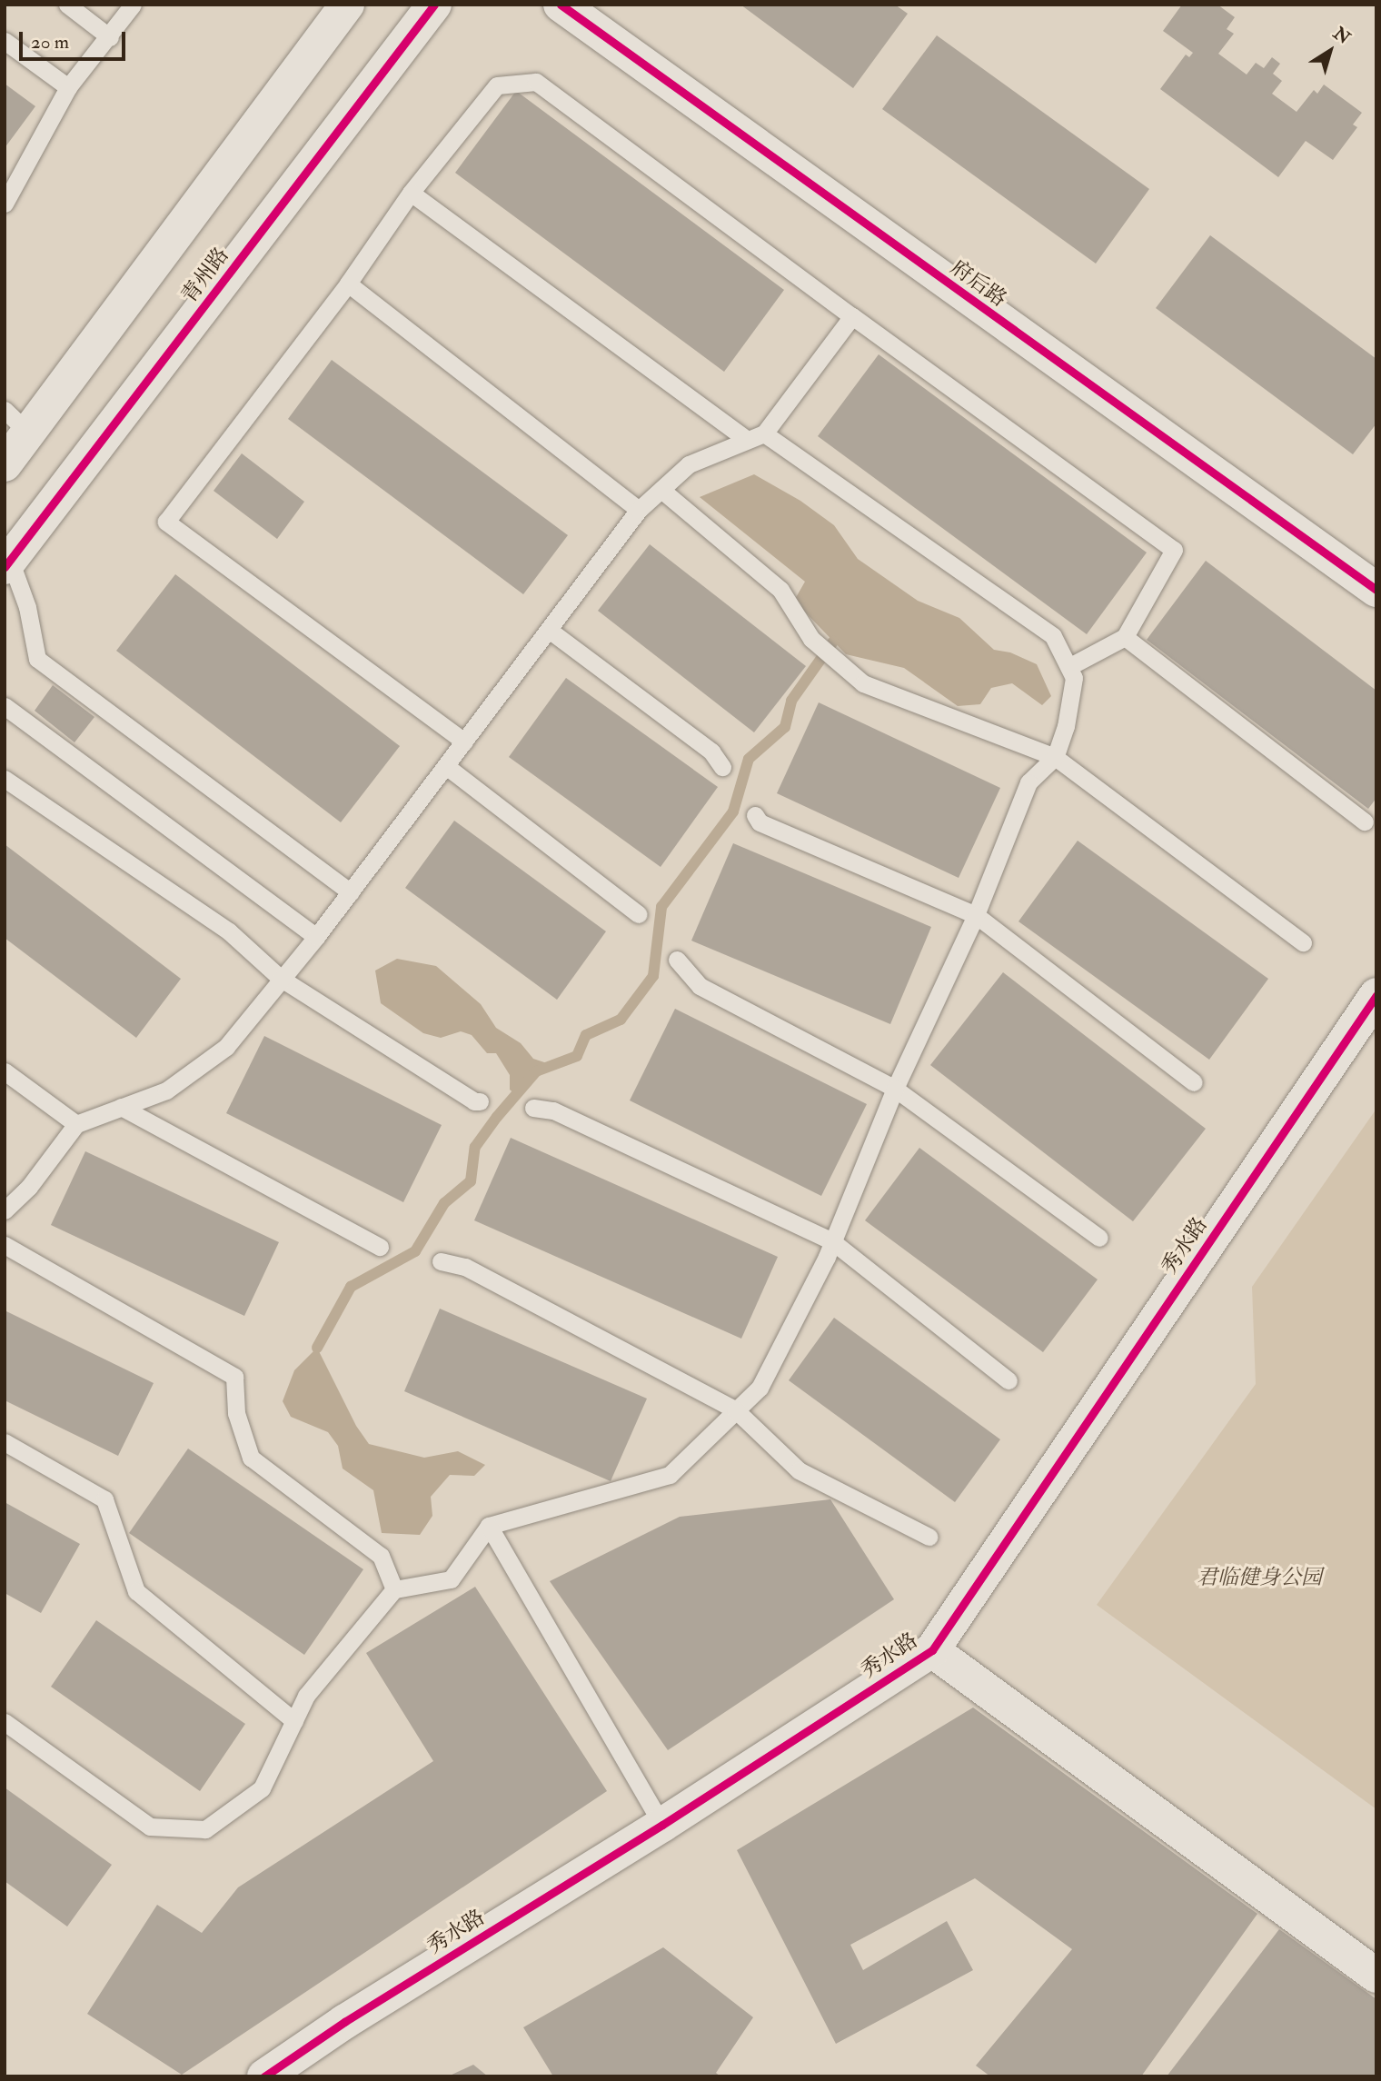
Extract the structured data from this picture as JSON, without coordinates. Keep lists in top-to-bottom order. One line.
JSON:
{"streets":{"street":["青州路","府后路","秀水路"]},"parks":["君临健身公园"],"scale_bar":"20 m","north":"top right"}
